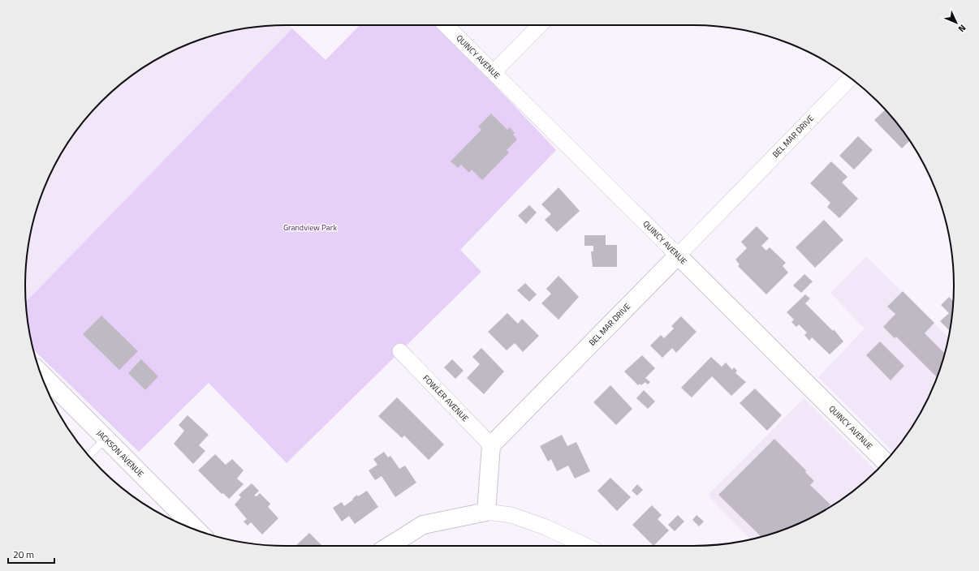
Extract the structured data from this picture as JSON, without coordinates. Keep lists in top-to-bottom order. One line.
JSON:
{"streets":{"street":["QUINCY AVENUE","BEL MAR DRIVE","FOWLER AVENUE","JACKSON AVENUE"]},"crossings":[["QUINCY AVENUE","BEL MAR DRIVE"],["BEL MAR DRIVE","FOWLER AVENUE"]],"parks":["Grandview Park"],"scale_bar":"20 m","north":"bottom right"}
